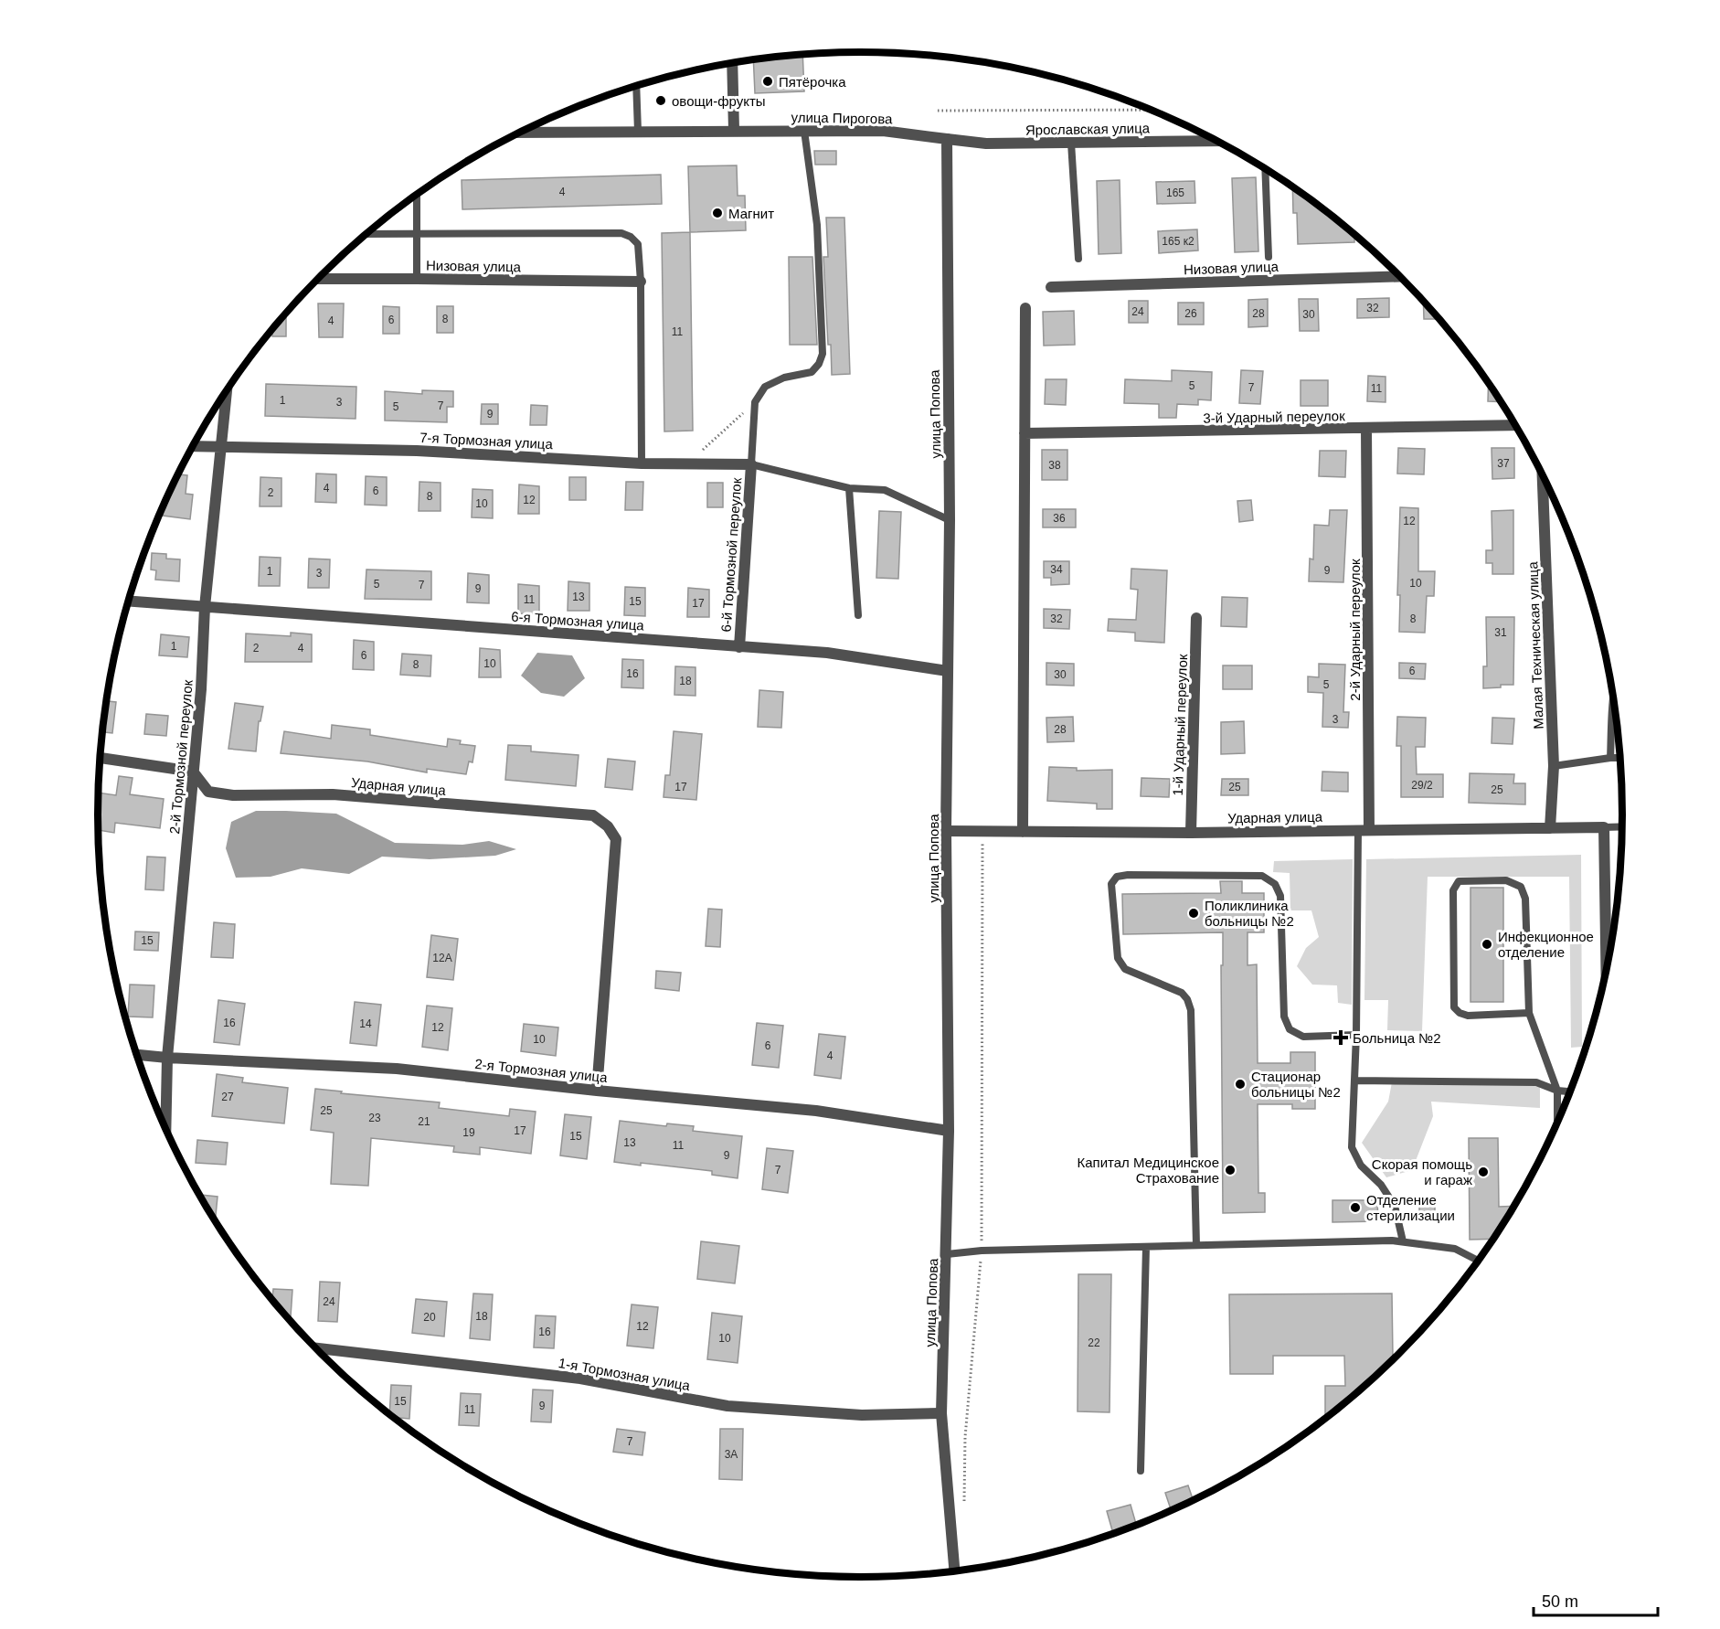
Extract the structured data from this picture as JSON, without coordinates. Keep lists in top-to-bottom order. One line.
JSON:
{"streets":{"street":["улица Пирогова","Ярославская улица","Низовая улица","улица Попова","3-й Ударный переулок","7-я Тормозная улица","6-й Тормозной переулок","6-я Тормозная улица","2-й Ударный переулок","Малая Техническая улица","1-й Ударный переулок","2-й Тормозной переулок","Ударная улица","2-я Тормозная улица","1-я Тормозная улица"]},"crossings":[["улица Пирогова","Ярославская улица"],["улица Пирогова","улица Попова"],["Ярославская улица","улица Попова"],["улица Попова","6-я Тормозная улица"],["улица Попова","Ударная улица"],["улица Попова","2-я Тормозная улица"],["улица Попова","1-я Тормозная улица"],["3-й Ударный переулок","2-й Ударный переулок"],["7-я Тормозная улица","6-й Тормозной переулок"],["7-я Тормозная улица","2-й Тормозной переулок"],["6-й Тормозной переулок","6-я Тормозная улица"],["6-я Тормозная улица","2-й Тормозной переулок"],["2-й Ударный переулок","Ударная улица"],["Малая Техническая улица","Ударная улица"],["1-й Ударный переулок","Ударная улица"],["2-й Тормозной переулок","Ударная улица"],["2-й Тормозной переулок","2-я Тормозная улица"],["Ударная улица","2-я Тормозная улица"]],"places":{"other":["Пятёрочка","овощи-фрукты","Магнит","Поликлиника больницы №2","Инфекционное отделение","Стационар больницы №2","Капитал Медицинское Страхование","Скорая помощь и гараж","Отделение стерилизации"],"health":["Больница №2"]},"house_numbers":["4","165","165 к2","32","24","26","28","30","8","6","4","11","5","7","11","1","3","7","5","9","37","38","4","6","2","8","12","10","36","12","34","9","1","3","10","5","7","9","13","11","15","17","32","8","31","1","2","4","6","10","8","6","16","30","18","5","3","28","29/2","17","25","25","15","12А","16","14","12","10","6","4","27","25","23","21","17","19","15","13","11","9","7","24","18","20","12","16","10","22","15","9","11","7","3А"],"scale_bar":"50 m"}
